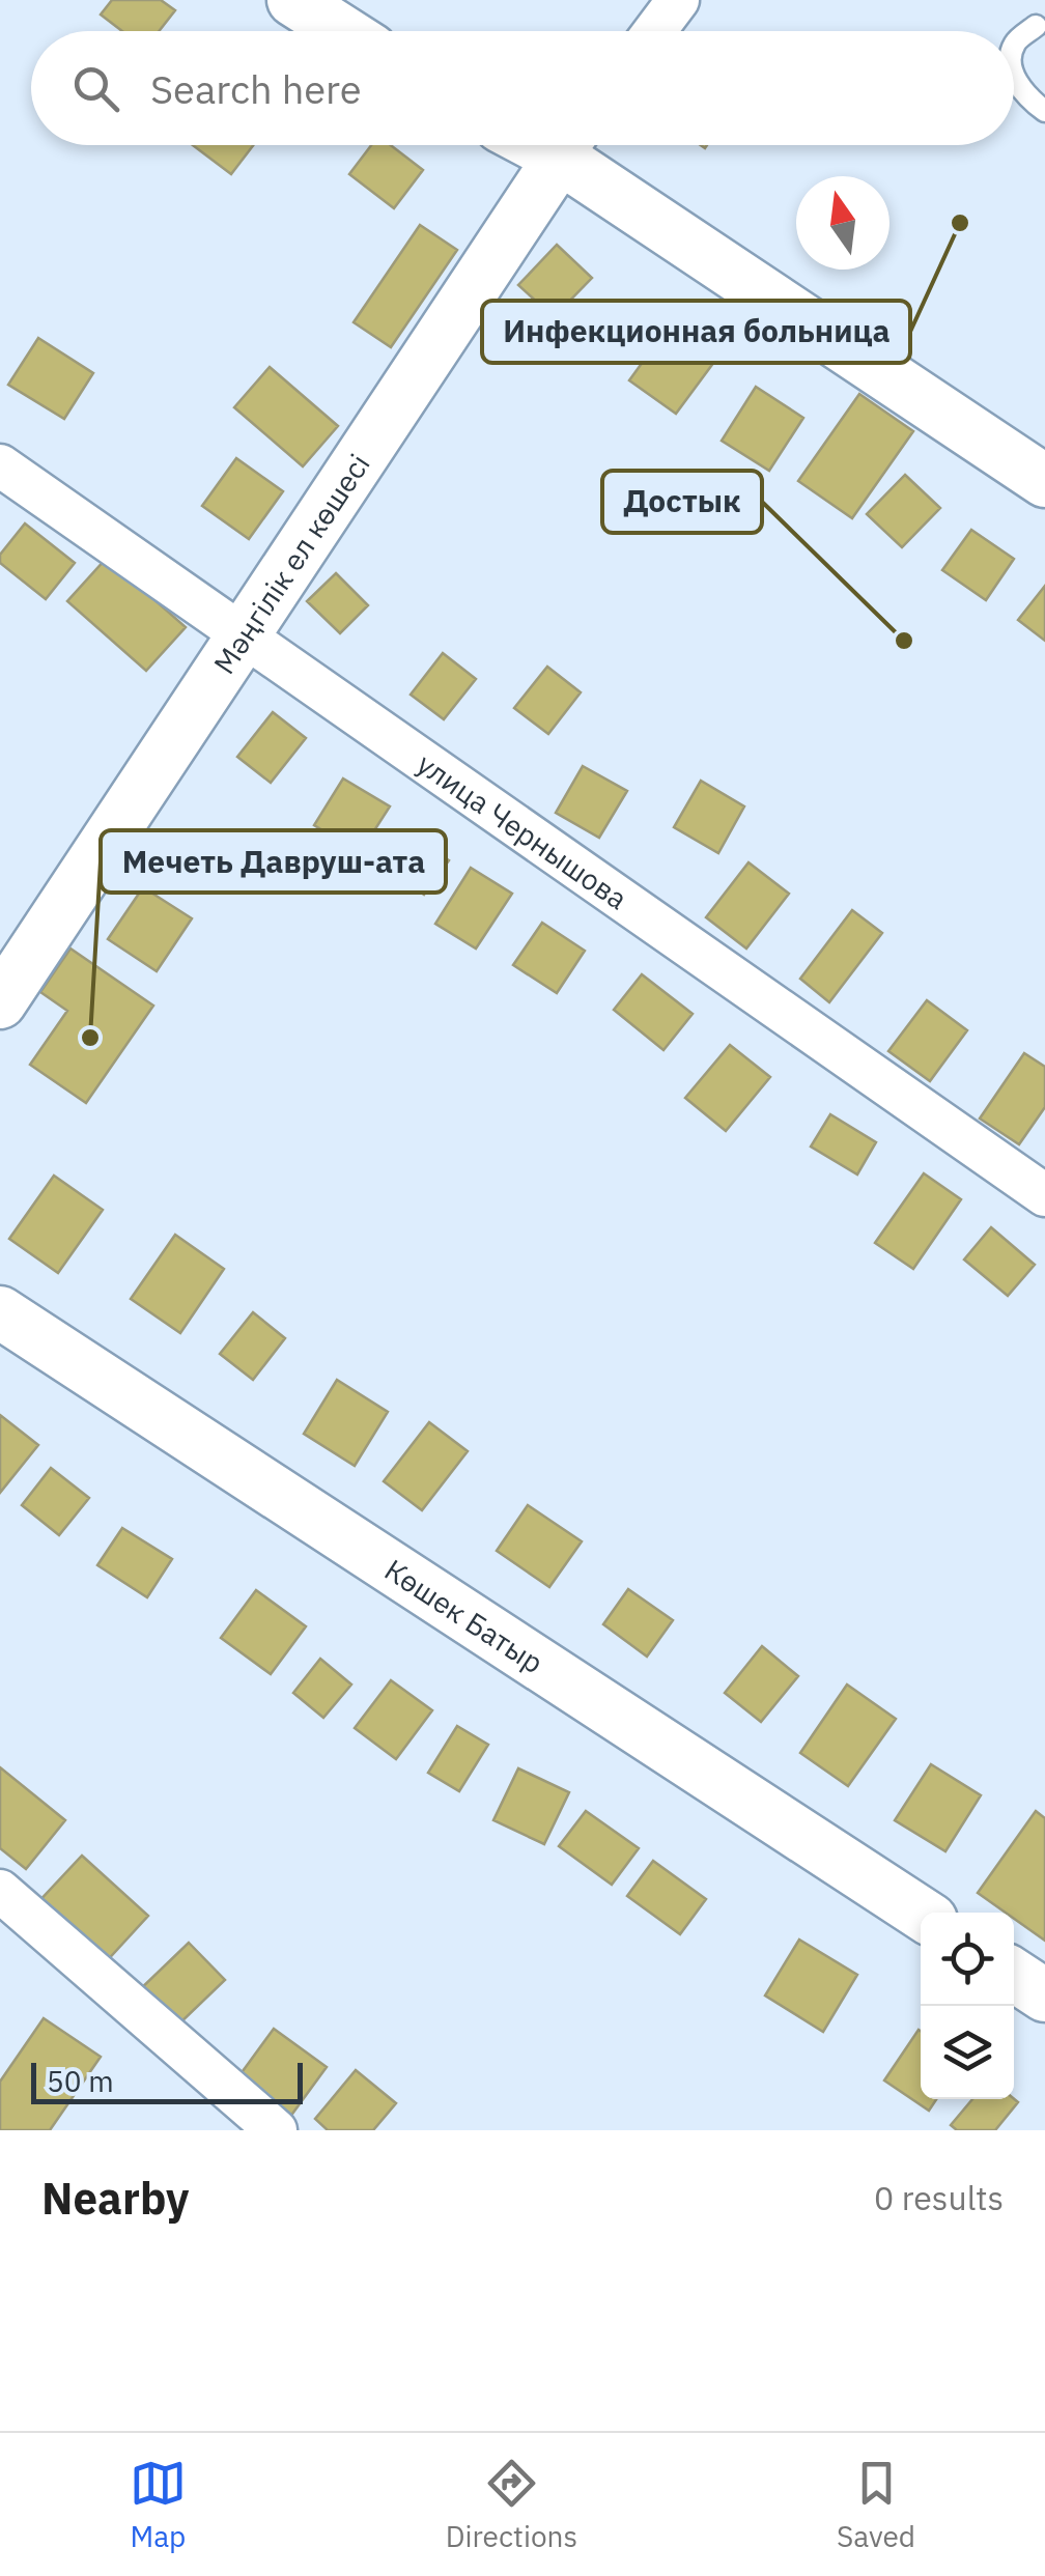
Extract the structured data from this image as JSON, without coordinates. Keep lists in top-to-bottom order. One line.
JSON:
{"streets":{"street":["Мәңгілік ел көшесі","улица Чернышова","Көшек Батыр"]},"crossings":[["Мәңгілік ел көшесі","улица Чернышова"]],"places":["Инфекционная больница","Достык","Мечеть Давруш-ата"],"scale_bar":"50 m","north":"top","page":{"search":"Search here","scale":"50 m","heading":["Nearby","0 results"],"nav":["Map","Directions","Saved"]}}
